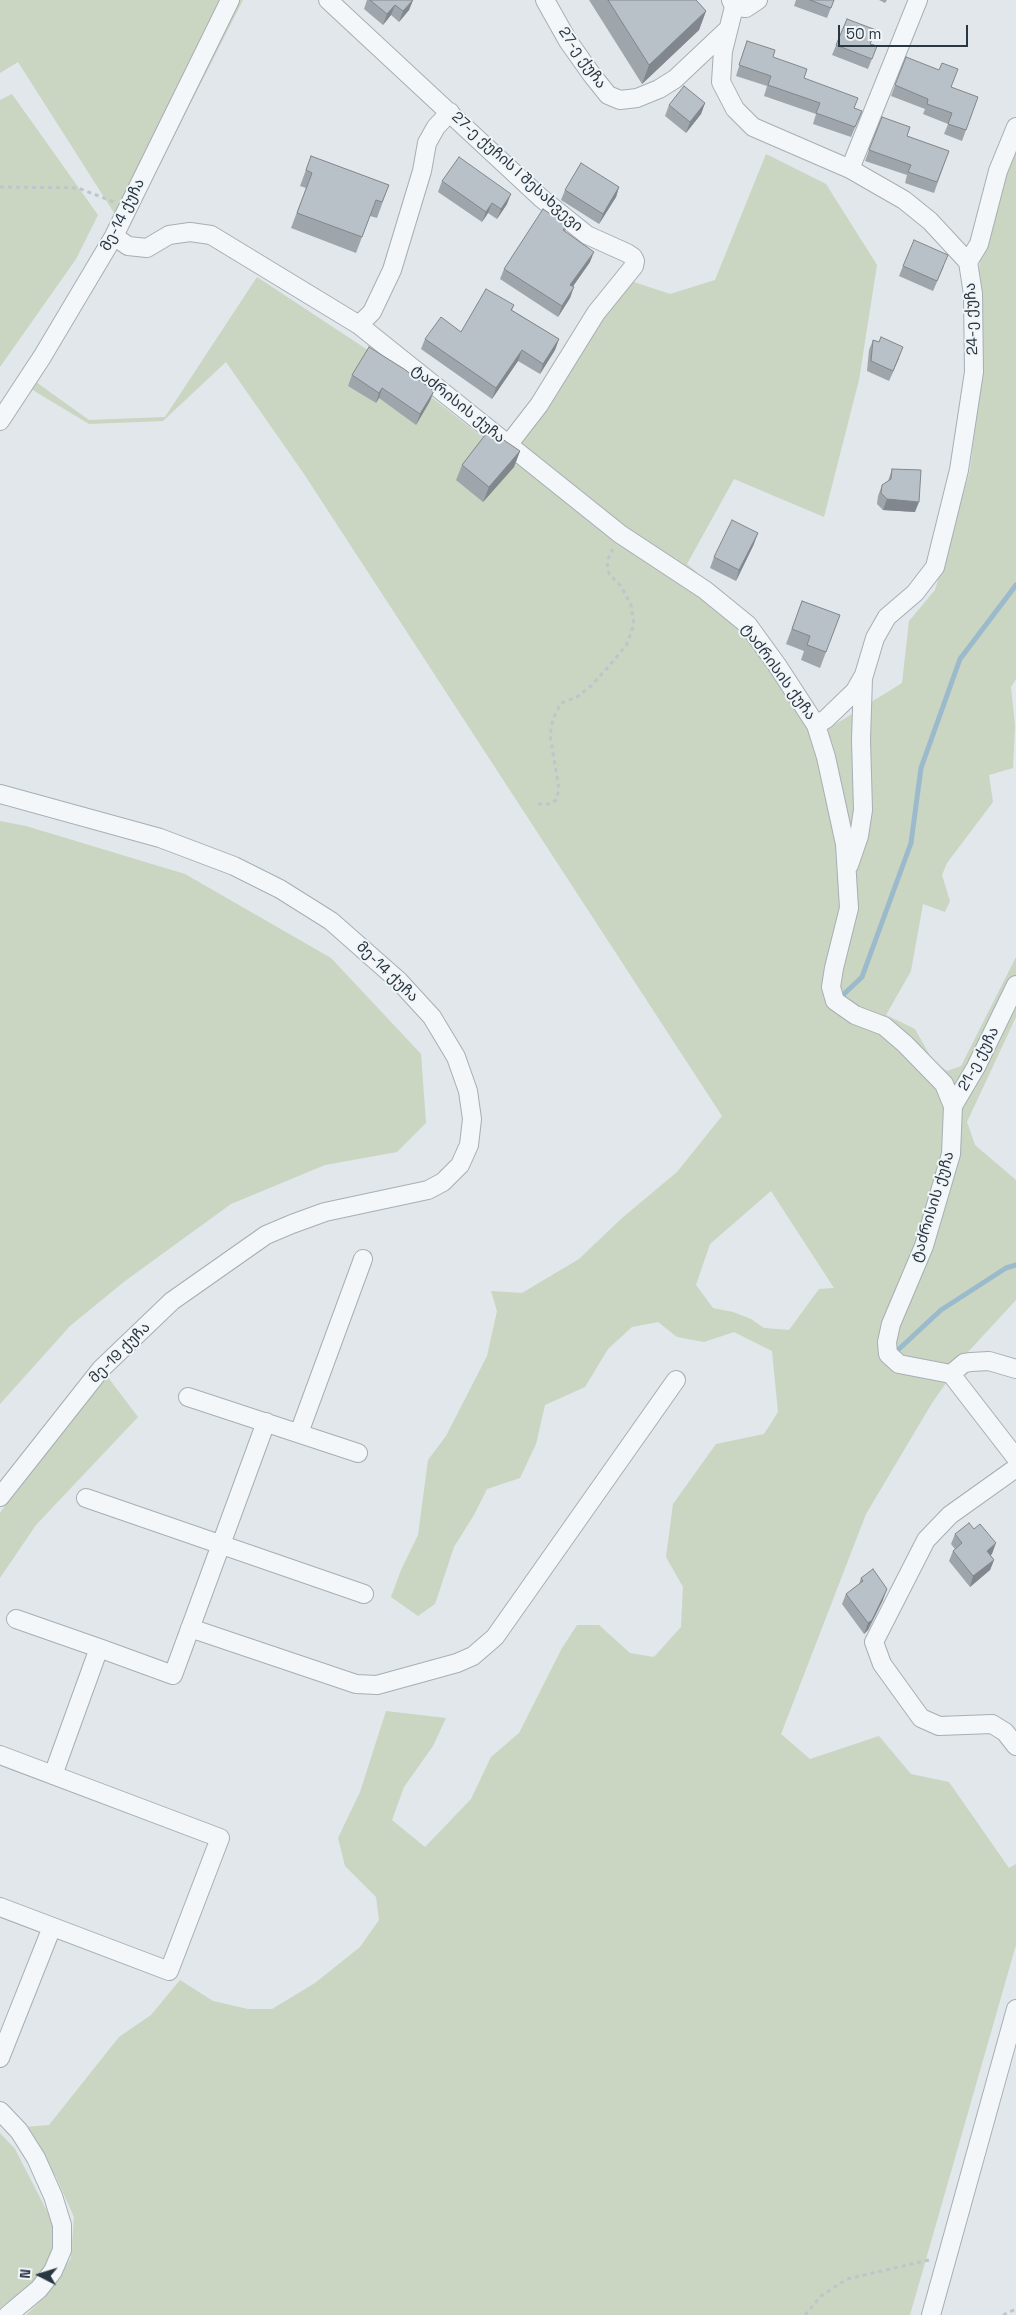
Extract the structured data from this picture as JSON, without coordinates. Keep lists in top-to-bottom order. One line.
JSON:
{"streets":{"street":["27-ე ქუჩა","27-ე ქუჩის I შესახვევი","მე-14 ქუჩა","24-ე ქუჩა","ტაძრისის ქუჩა","21-ე ქუჩა","მე-19 ქუჩა"]},"crossings":[["27-ე ქუჩა","24-ე ქუჩა"],["27-ე ქუჩის I შესახვევი","ტაძრისის ქუჩა"],["მე-14 ქუჩა","ტაძრისის ქუჩა"],["მე-14 ქუჩა","მე-19 ქუჩა"],["24-ე ქუჩა","ტაძრისის ქუჩა"],["ტაძრისის ქუჩა","21-ე ქუჩა"]],"scale_bar":"50 m","north":"left"}
